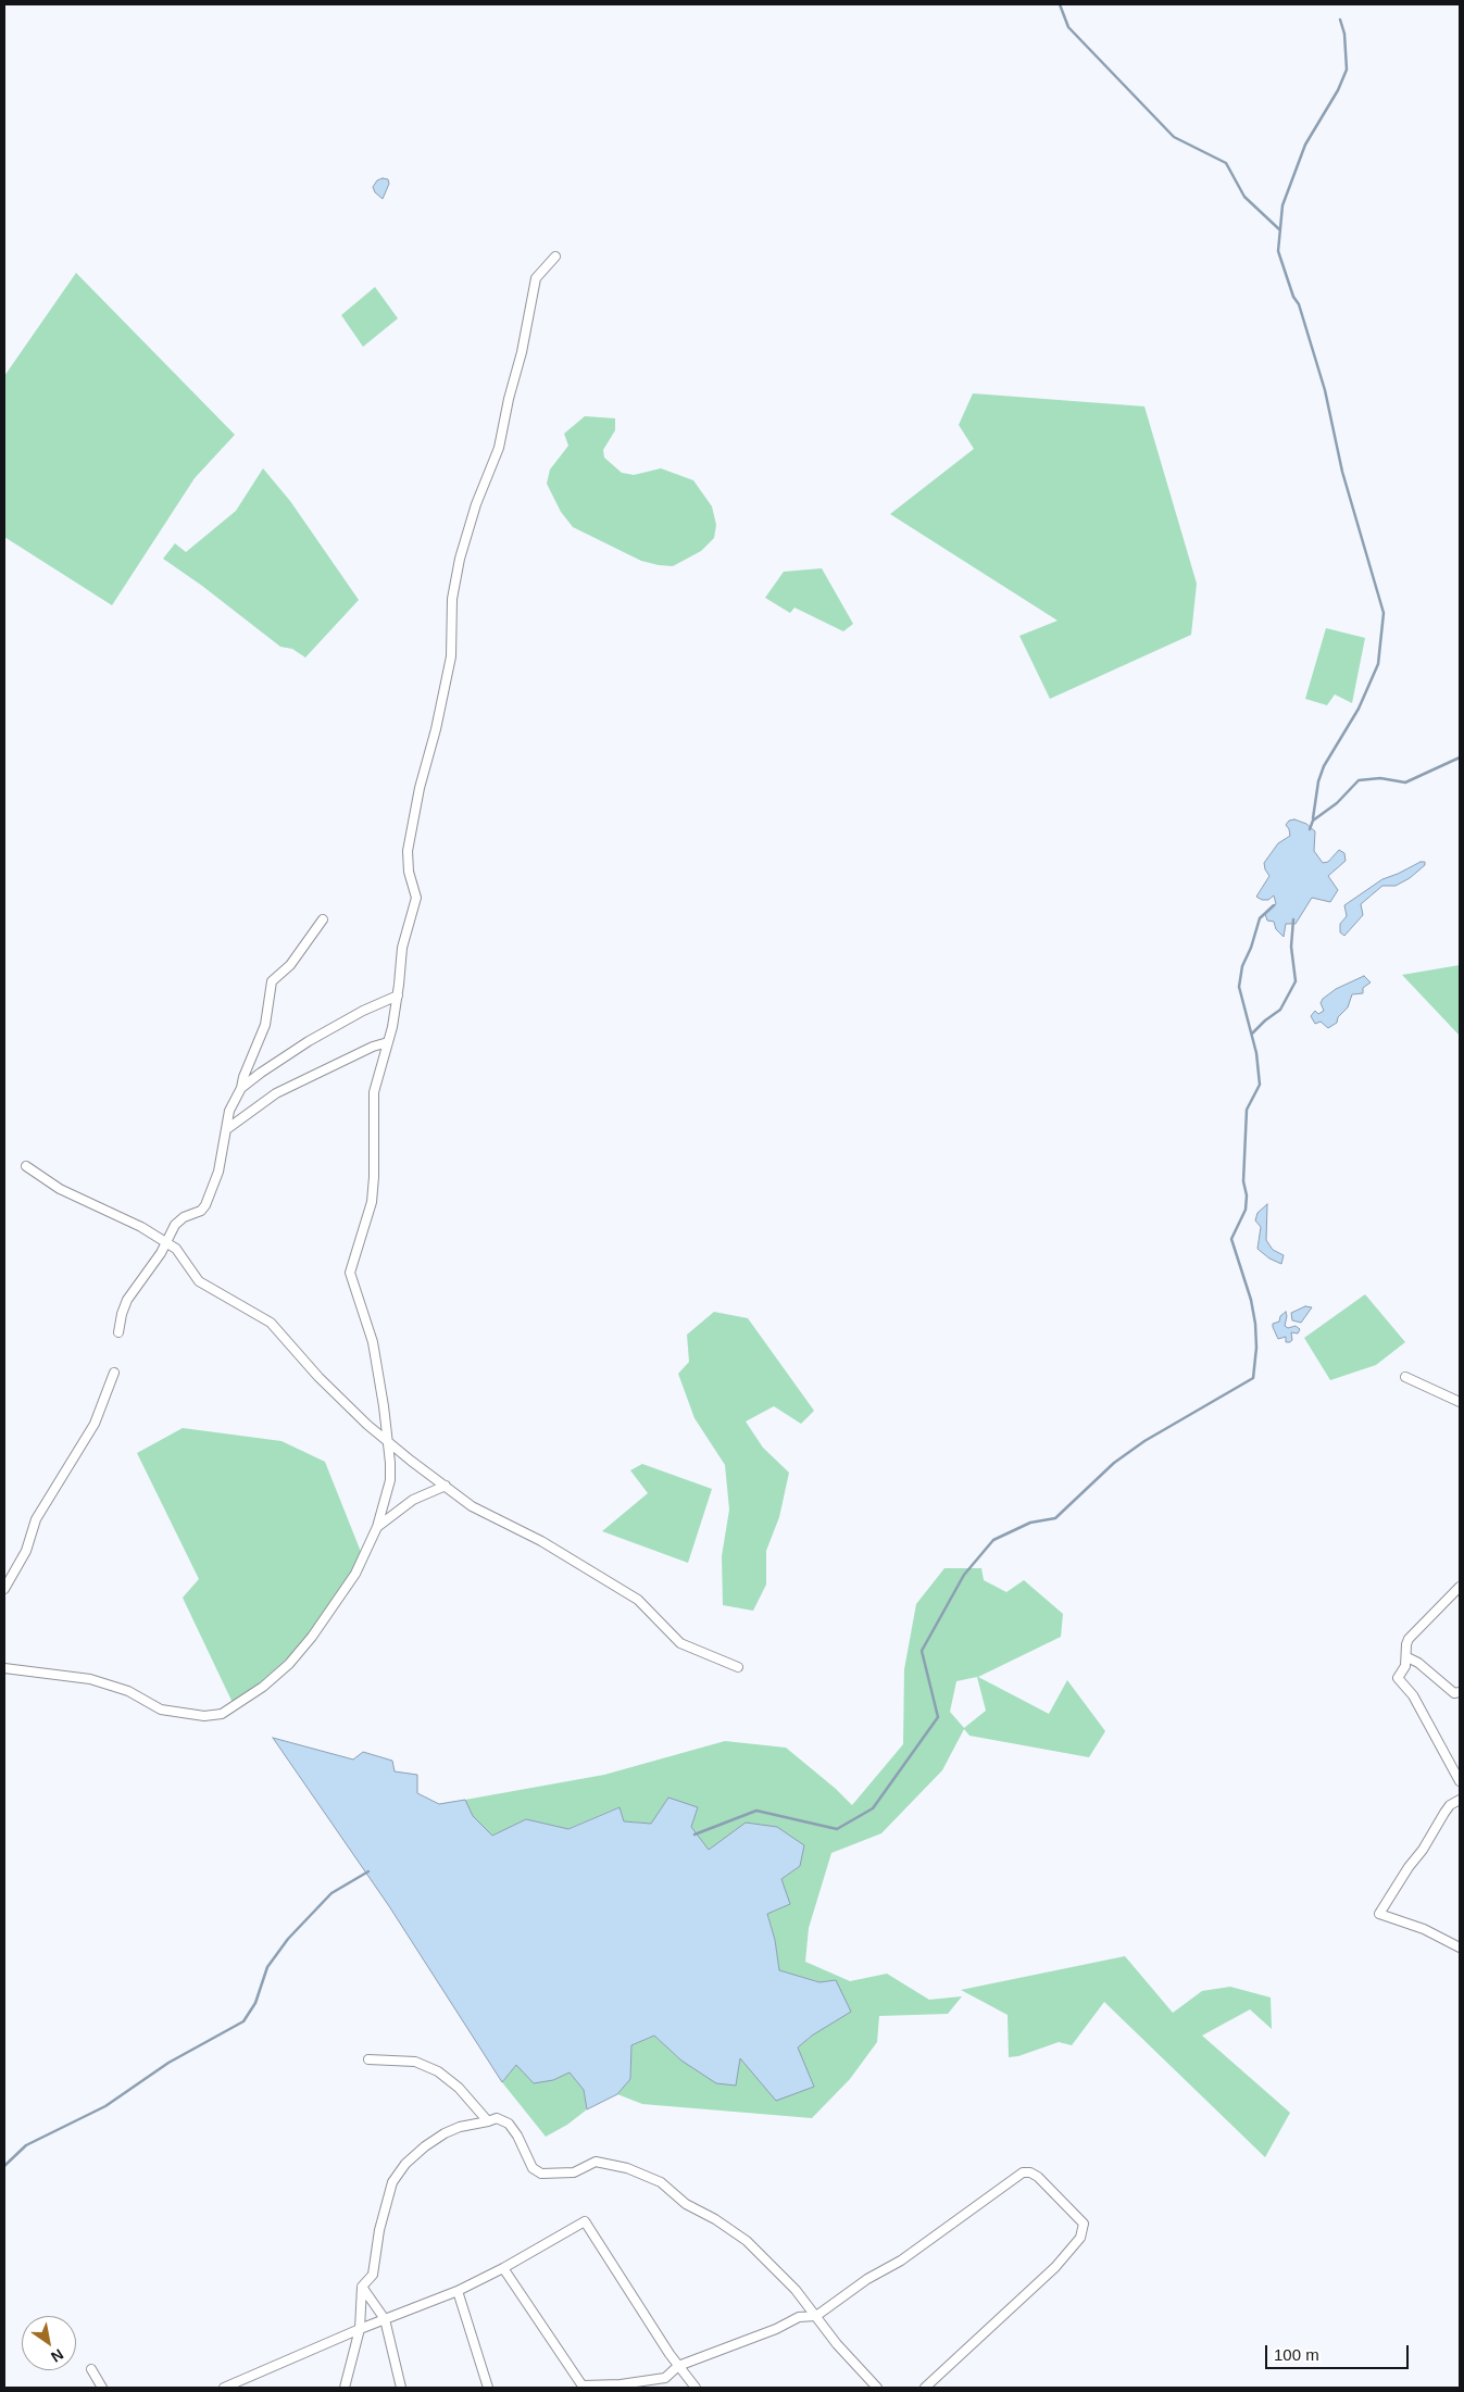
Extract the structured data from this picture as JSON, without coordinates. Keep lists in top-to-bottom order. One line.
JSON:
{"scale_bar":"100 m","north":"bottom right"}
